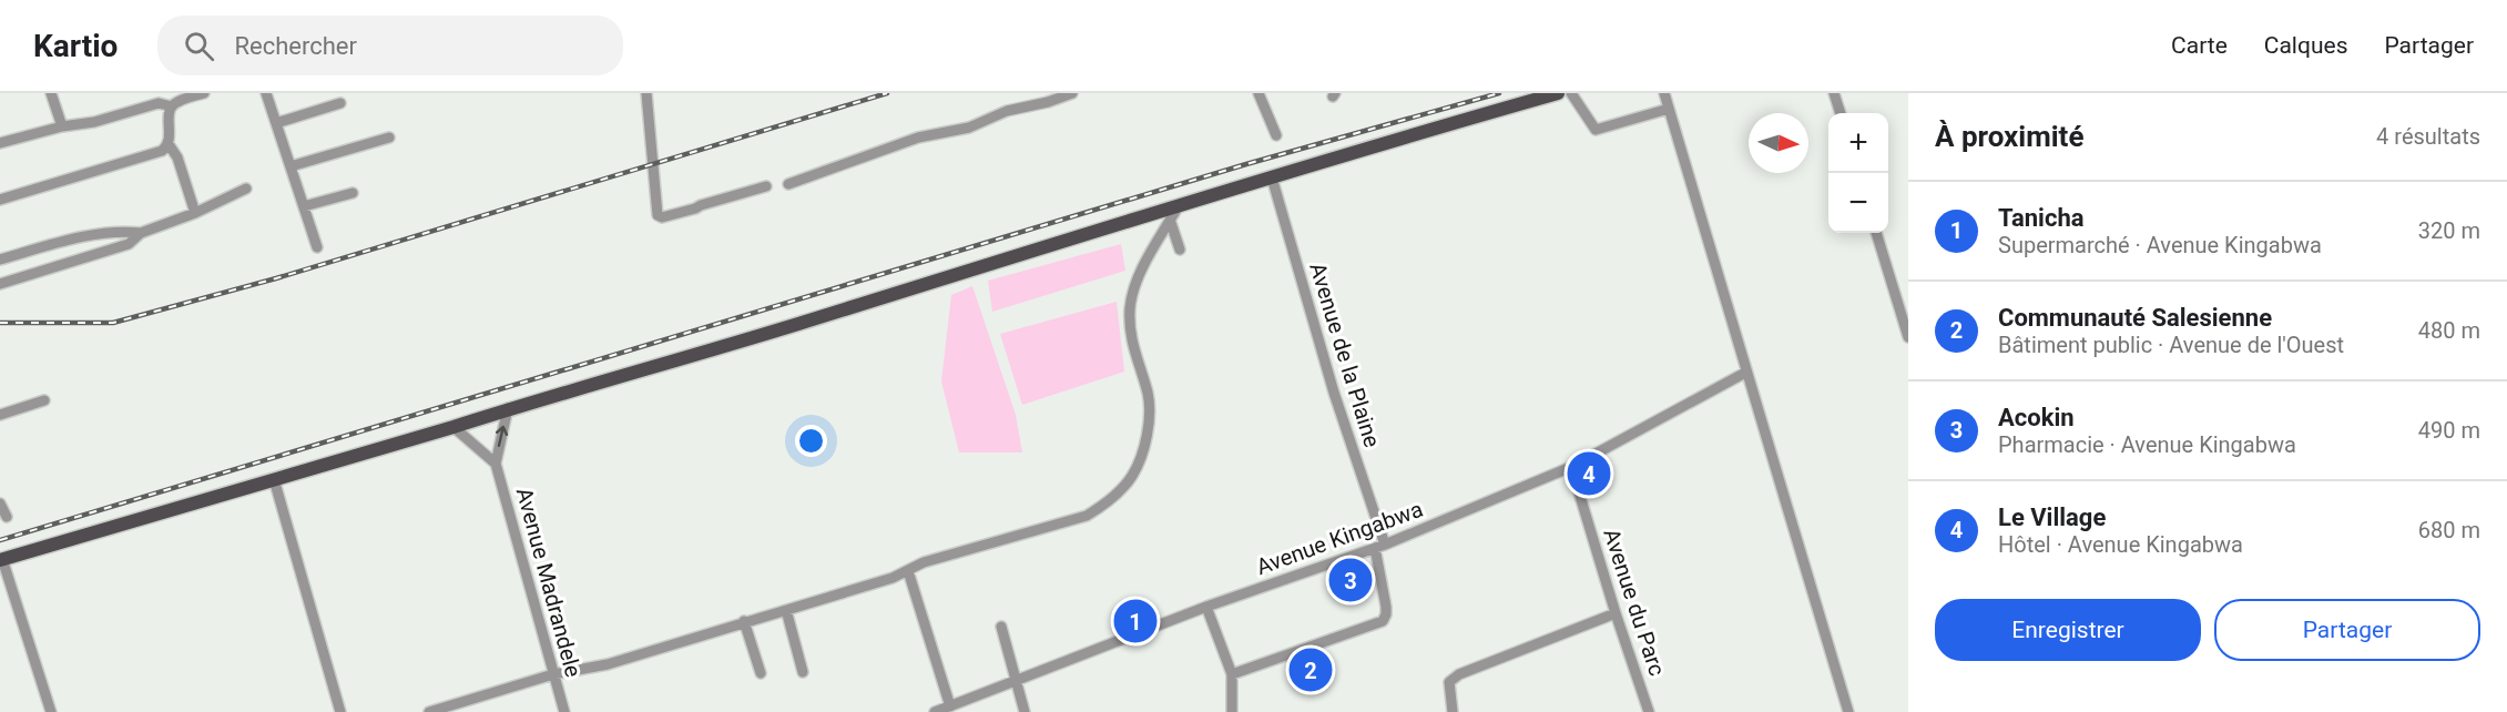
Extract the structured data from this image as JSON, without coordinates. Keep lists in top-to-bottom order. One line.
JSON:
{"streets":{"street":["Avenue de la Plaine","Avenue Kingabwa","Avenue Madrandele","Avenue du Parc"]},"crossings":[["Avenue de la Plaine","Avenue Kingabwa"],["Avenue Kingabwa","Avenue du Parc"]],"north":"right","page":{"header":"Kartio","search":"Rechercher","nav":["Carte","Calques","Partager"],"heading":["À proximité","4 résultats"],"map_buttons":["+","−"],"list":[{"mark":"1","name":"Tanicha","note":"Supermarché · Avenue Kingabwa","value":"320 m"},{"mark":"2","name":"Communauté Salesienne","note":"Bâtiment public · Avenue de l'Ouest","value":"480 m"},{"mark":"3","name":"Acokin","note":"Pharmacie · Avenue Kingabwa","value":"490 m"},{"mark":"4","name":"Le Village","note":"Hôtel · Avenue Kingabwa","value":"680 m"}],"pins":["4","3","1","2"],"buttons":["Enregistrer","Partager"]}}
